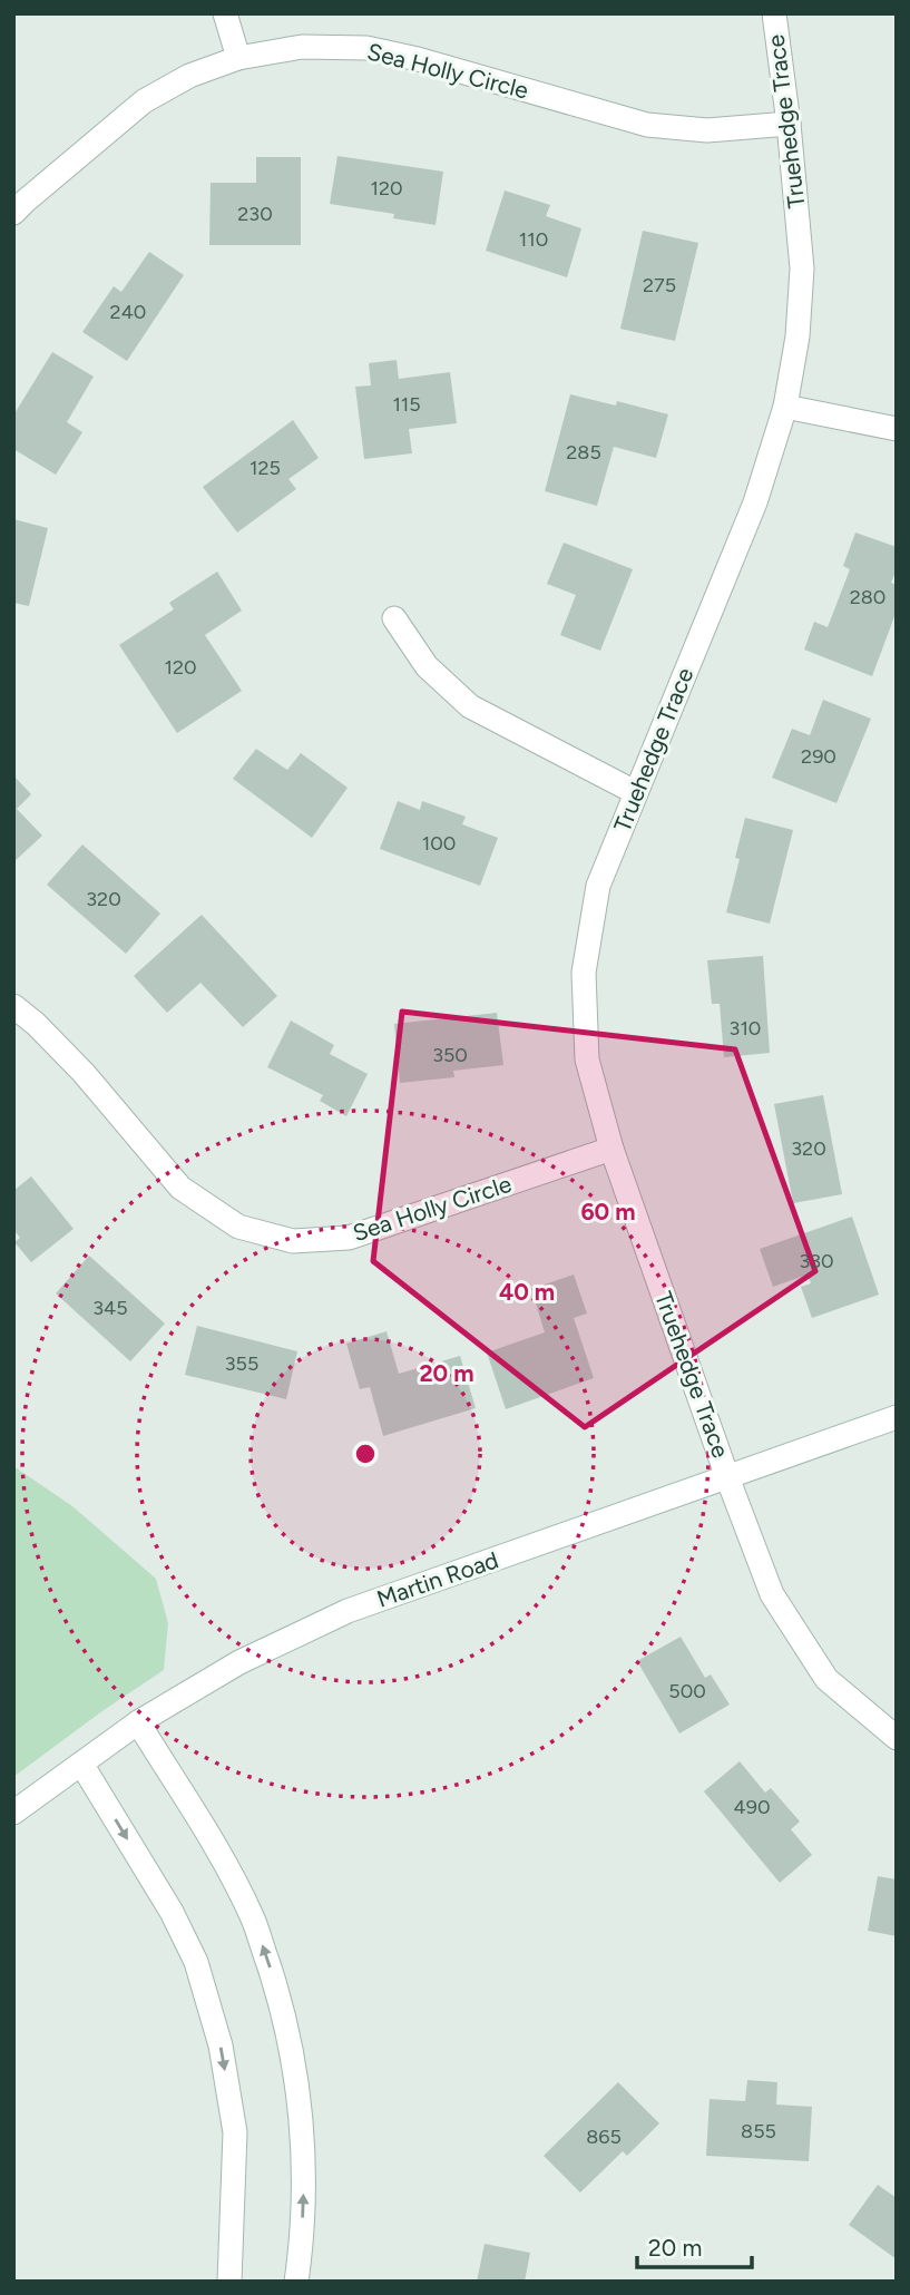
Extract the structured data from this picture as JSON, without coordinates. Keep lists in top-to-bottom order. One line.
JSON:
{"streets":{"street":["Sea Holly Circle","Truehedge Trace","Martin Road"]},"crossings":[["Sea Holly Circle","Truehedge Trace"],["Truehedge Trace","Martin Road"]],"house_numbers":["120","230","110","275","240","115","285","125","280","120","290","100","320","310","350","320","330","345","355","500","490","855","865"],"scale_bar":"20 m","rings":["60 m","40 m","20 m"]}
